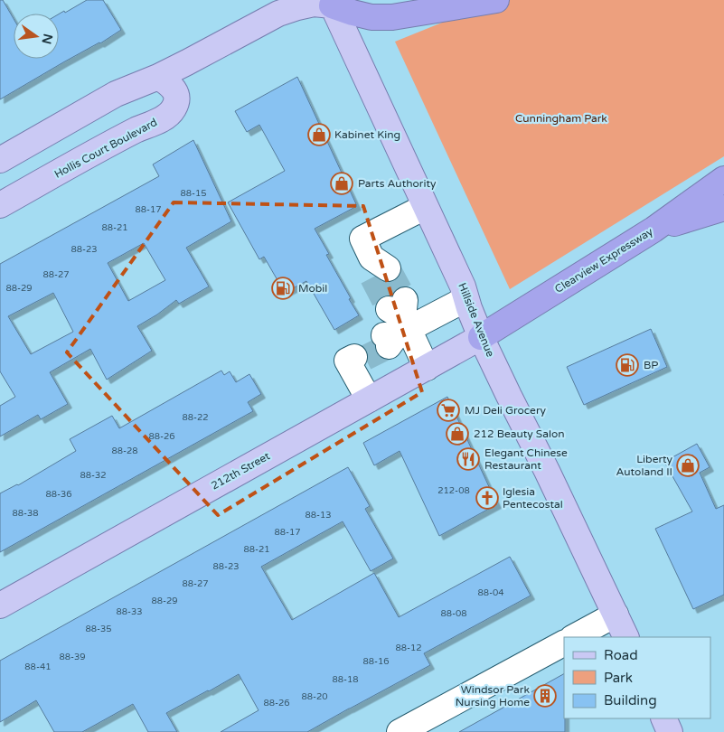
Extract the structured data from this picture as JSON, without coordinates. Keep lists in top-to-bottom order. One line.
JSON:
{"streets":{"highway":["Clearview Expressway"],"main road":["Hollis Court Boulevard","Hillside Avenue","212th Street"]},"crossings":[["Clearview Expressway","Hillside Avenue"],["Clearview Expressway","212th Street"],["Hillside Avenue","212th Street"]],"parks":["Cunningham Park"],"places":{"shop":["Kabinet King","Parts Authority","212 Beauty Salon","Liberty Autoland II"],"fuel station":["Mobil","BP"],"supermarket":["MJ Deli Grocery"],"restaurant":["Elegant Chinese Restaurant"],"church":["Iglesia Pentecostal"],"building":["Windsor Park Nursing Home"]},"house_numbers":["88-15","88-17","88-21","88-23","88-27","88-29","88-22","88-26","88-28","88-32","212-08","88-36","88-38","88-13","88-17","88-21","88-23","88-27","88-04","88-29","88-33","88-08","88-35","88-12","88-39","88-16","88-41","88-18","88-20","88-26"],"legend":["Road","Park","Building"],"north":"right"}
